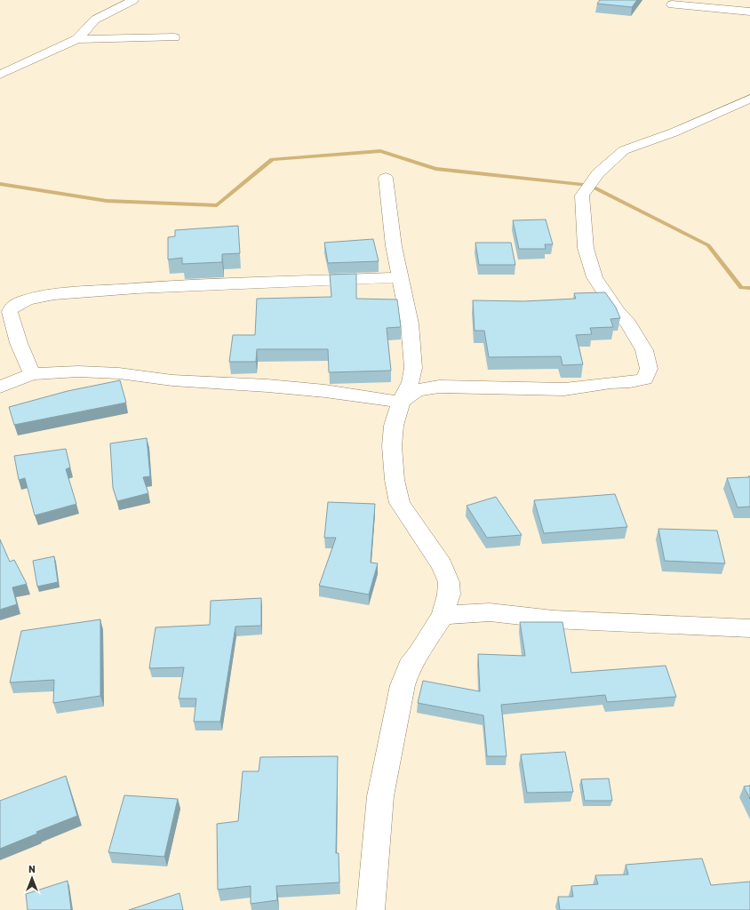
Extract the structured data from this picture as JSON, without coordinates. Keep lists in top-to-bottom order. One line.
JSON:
{"north":"top"}
